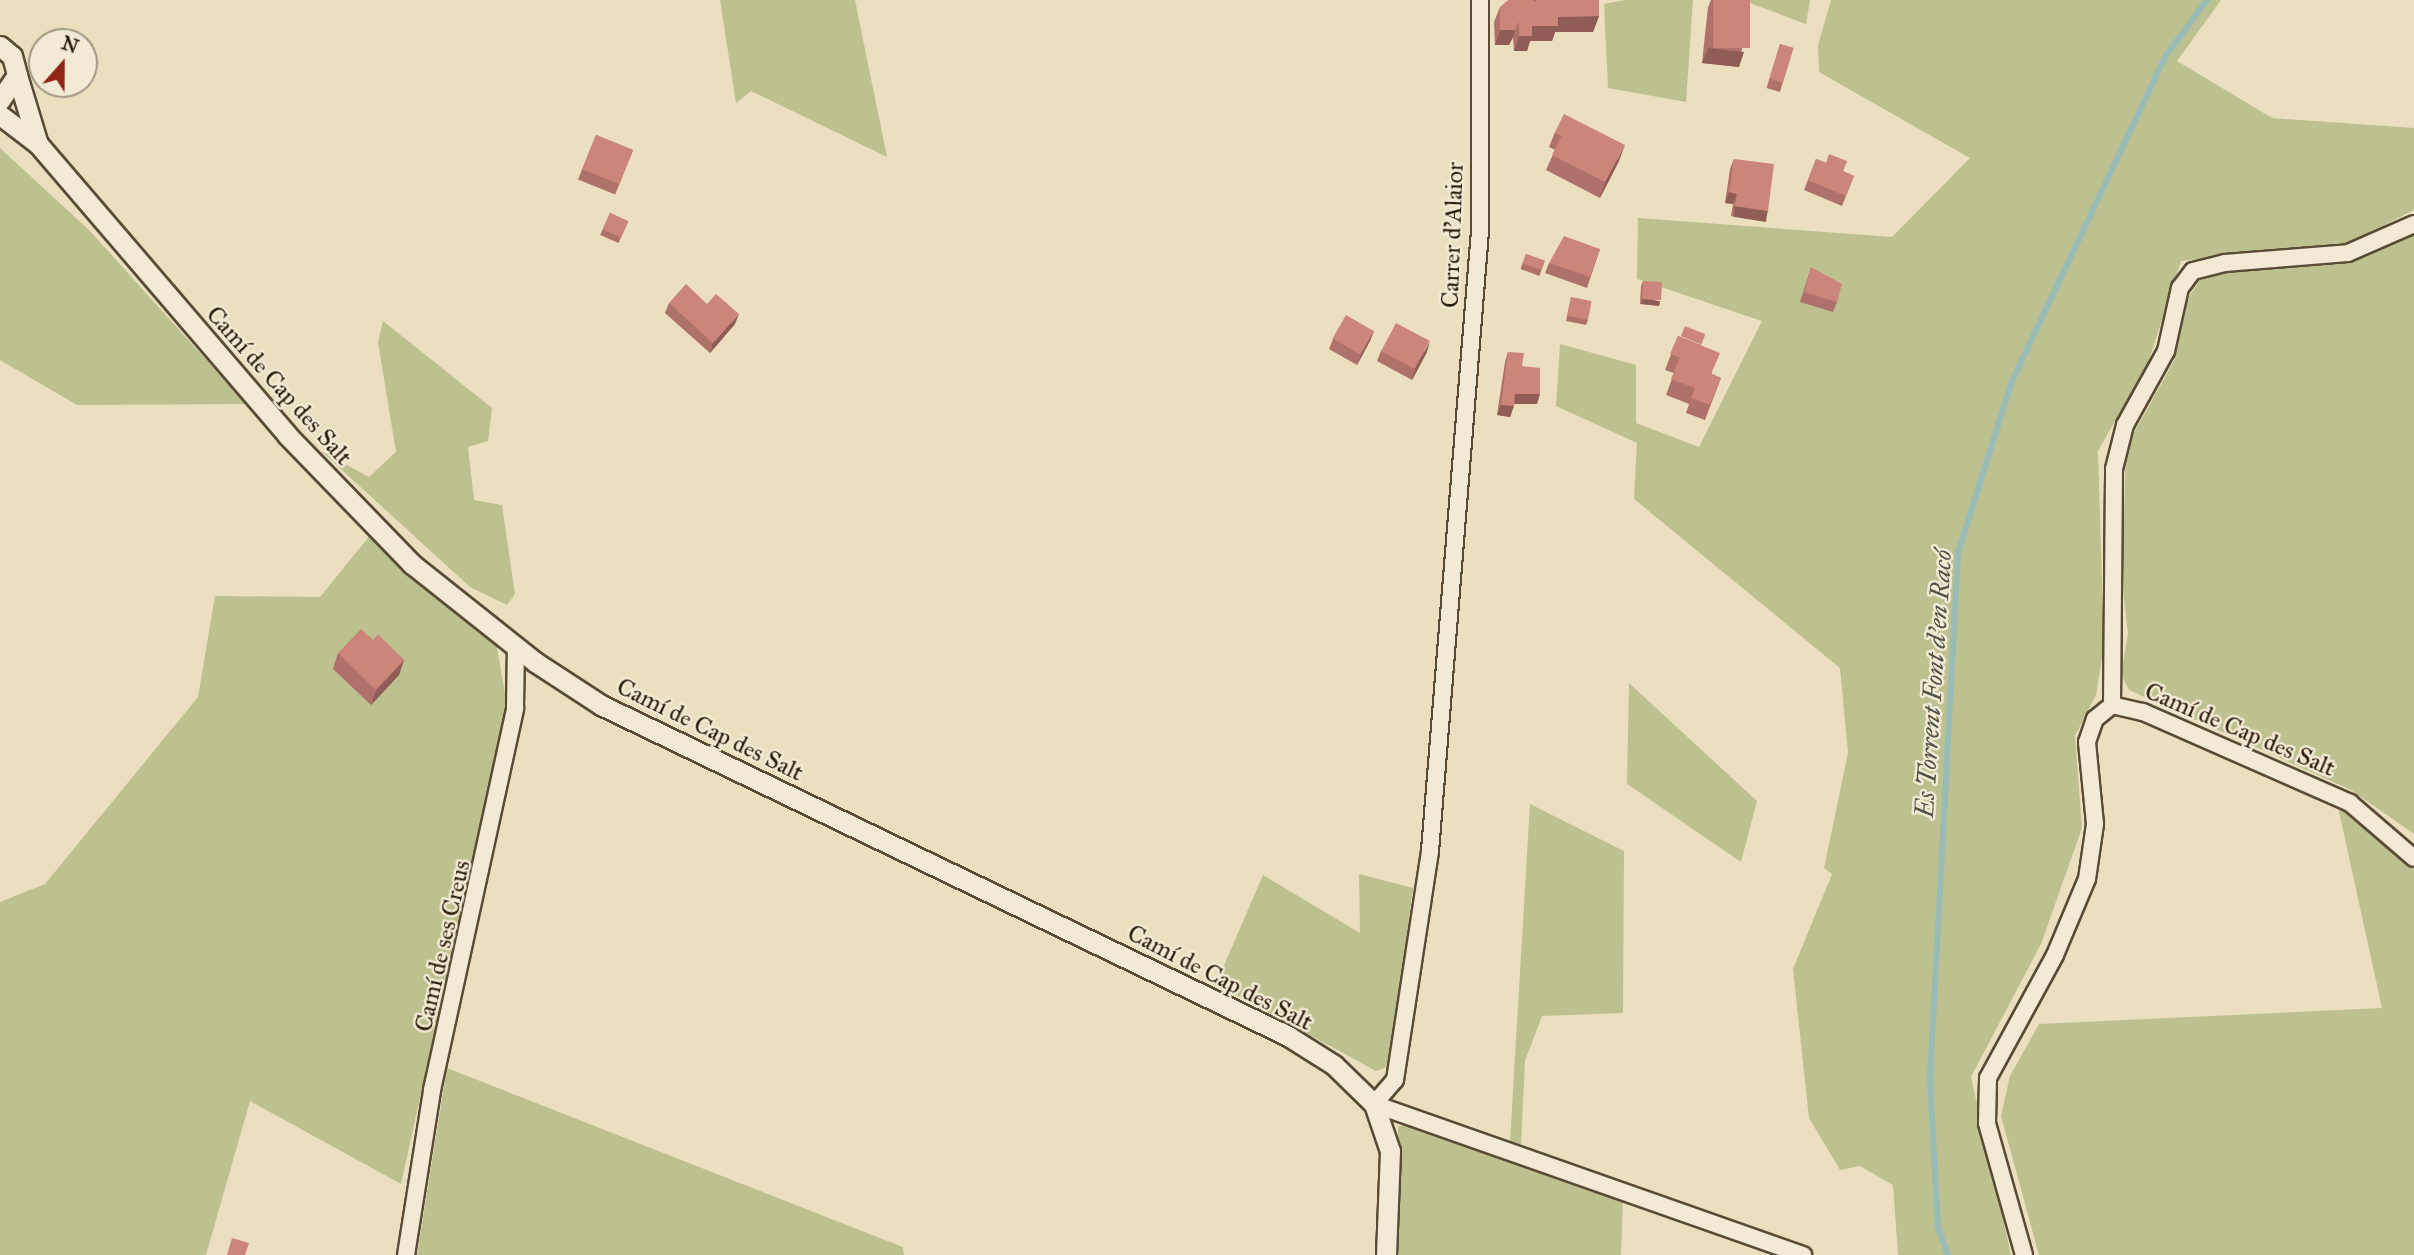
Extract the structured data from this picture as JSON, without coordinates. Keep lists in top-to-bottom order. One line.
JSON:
{"streets":{"street":["Carrer d'Alaior","Camí de Cap des Salt","Camí de ses Creus"]},"crossings":[["Carrer d'Alaior","Camí de Cap des Salt"],["Camí de Cap des Salt","Camí de ses Creus"]],"water":["Es Torrent Font d'en Racó"],"north":"top"}
